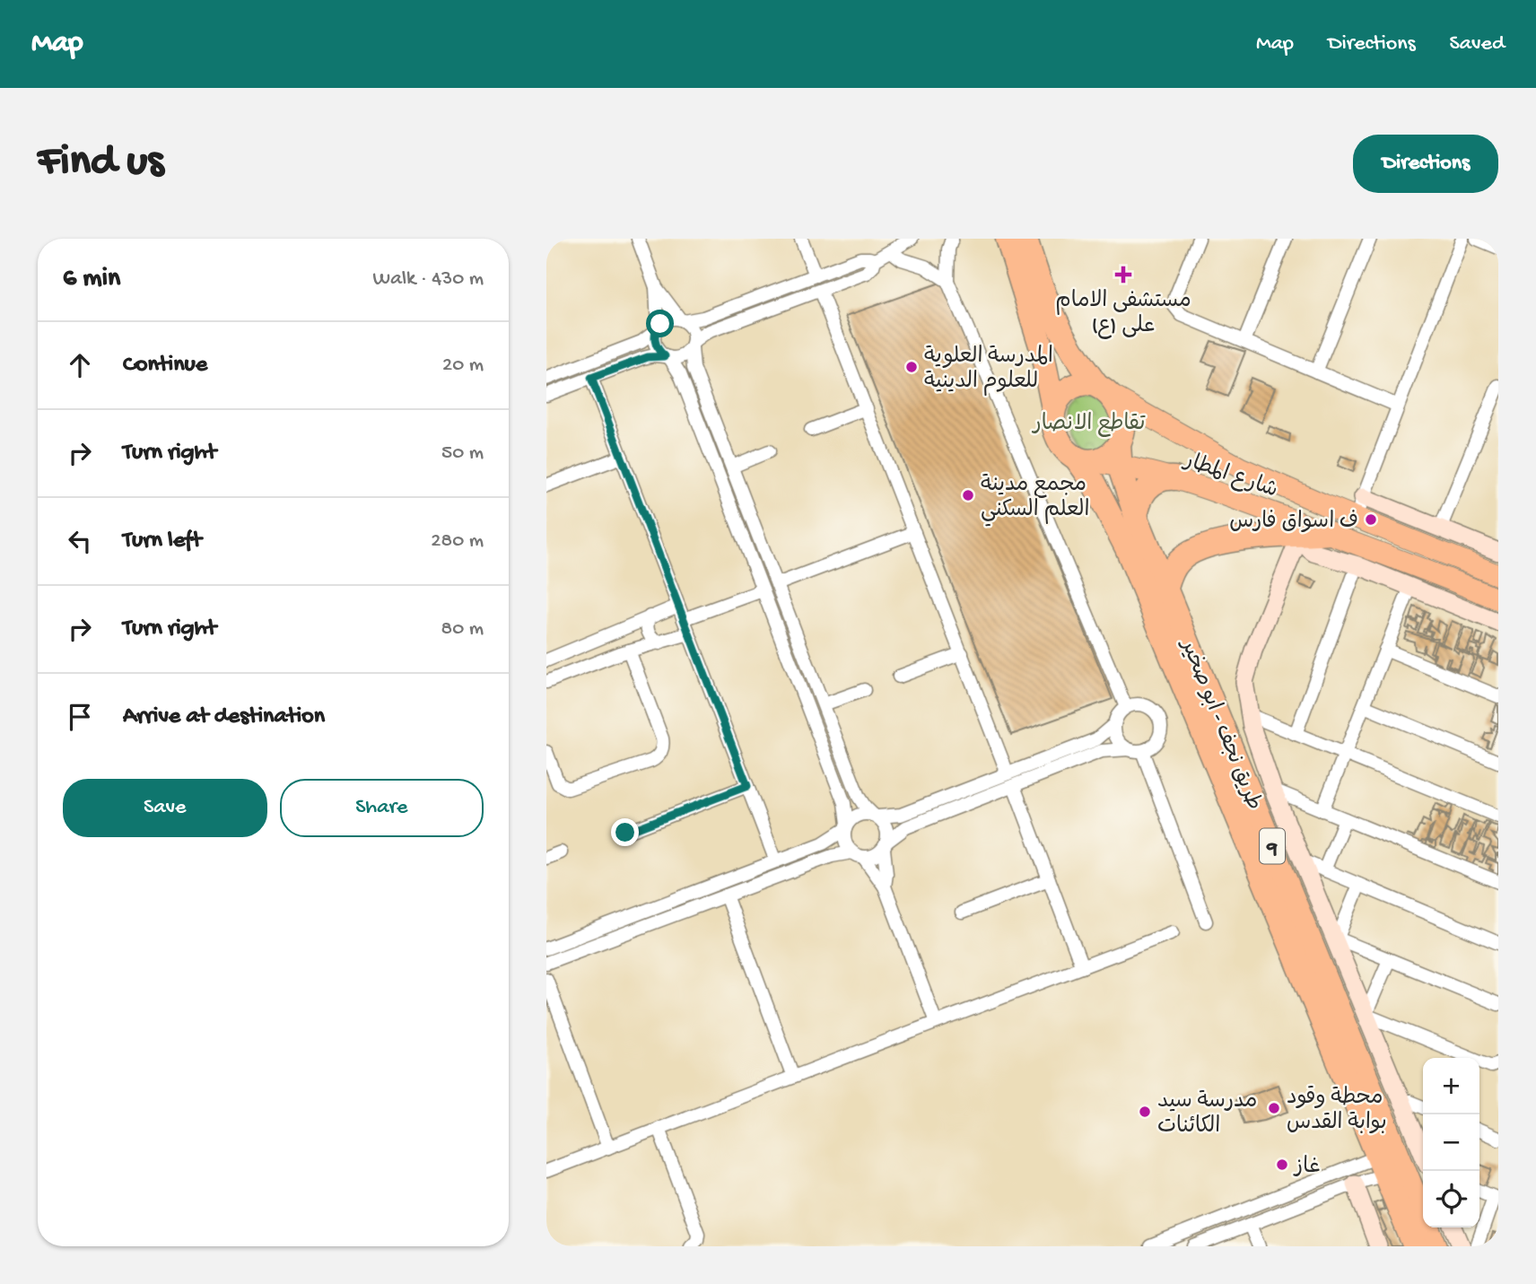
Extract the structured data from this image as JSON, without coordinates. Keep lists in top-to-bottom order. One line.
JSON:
{"streets":{"highway":["طريق نجف - ابو صخير","9"],"main road":["شارع المطار"]},"crossings":[["شارع المطار","طريق نجف - ابو صخير"],["شارع المطار","9"],["طريق نجف - ابو صخير","9"]],"parks":["تقاطع الانصار"],"places":{"health":["مستشفی الامام علی (ع)"],"other":["المدرسة العلوية للعلوم الدينية","مجمع مدينة العلم السكني","ف اسواق فارس","محطة وقود بوابة القدس","مدرسة سيد الكائنات","غاز"]},"page":{"header":"Map","nav":["Map","Directions","Saved"],"buttons":["Directions",["Save","Share"]],"title":"Find us","heading":["6 min","Walk · 430 m"],"list":[["Continue","20 m"],["Turn right","50 m"],["Turn left","280 m"],["Turn right","80 m"],"Arrive at destination"],"map_buttons":["+","−"]}}
